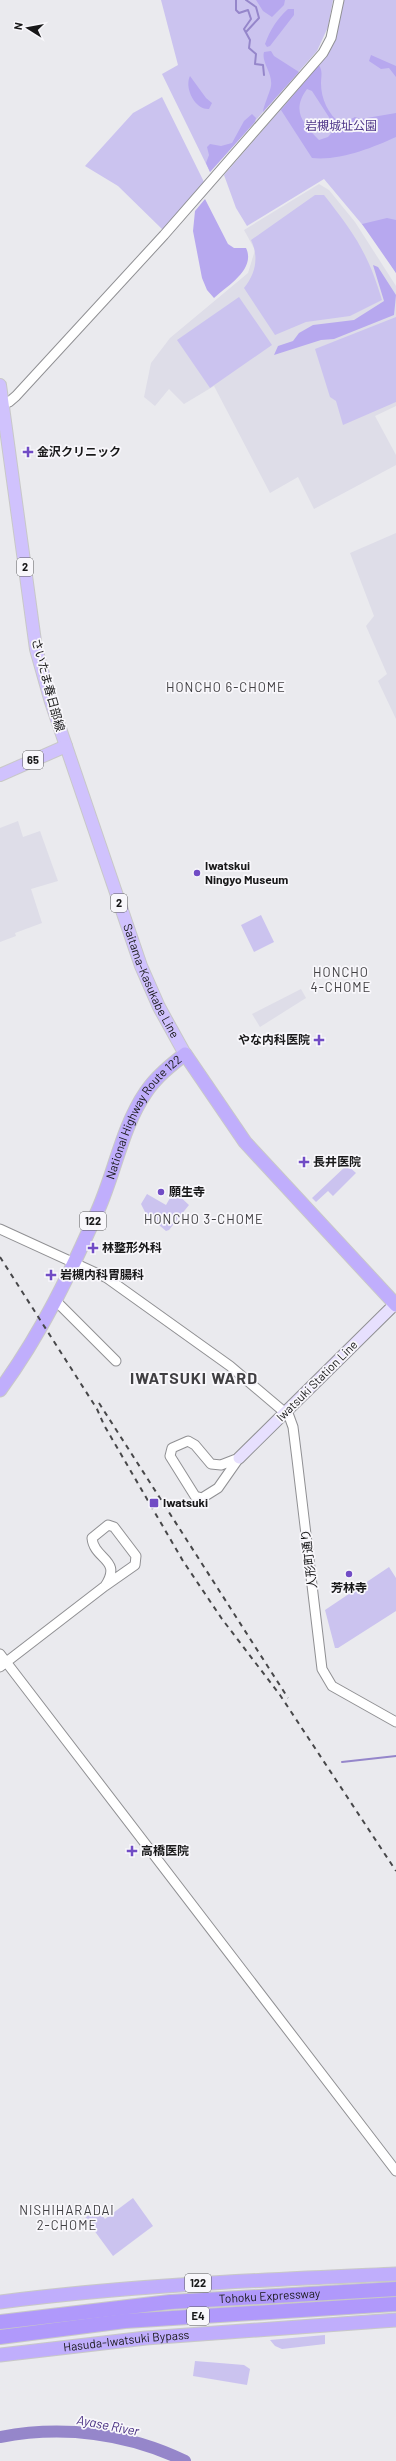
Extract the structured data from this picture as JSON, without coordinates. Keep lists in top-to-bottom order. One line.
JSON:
{"streets":{"highway":["National Highway Route 122","122","Tohoku Expressway","E4","Hasuda-Iwatsuki Bypass"],"main road":["2","さいたま春日部線","65","Saitama-Kasukabe Line","Iwatsuki Station Line"],"street":["人形町通り"]},"crossings":[["さいたま春日部線","65"],["さいたま春日部線","Saitama-Kasukabe Line"],["65","Saitama-Kasukabe Line"],["Saitama-Kasukabe Line","National Highway Route 122"],["National Highway Route 122","Iwatsuki Station Line"],["Iwatsuki Station Line","人形町通り"]],"districts":["HONCHO 6-CHOME","HONCHO 4-CHOME","HONCHO 3-CHOME","IWATSUKI WARD","NISHIHARADAI 2-CHOME"],"water":["Ayase River"],"parks":["岩槻城址公園"],"places":{"health":["金沢クリニック","やな内科医院","長井医院","林整形外科","岩槻内科胃腸科","高橋医院"],"other":["Iwatskui Ningyo Museum","願生寺","芳林寺"],"transit":["Iwatsuki"]},"north":"left"}
